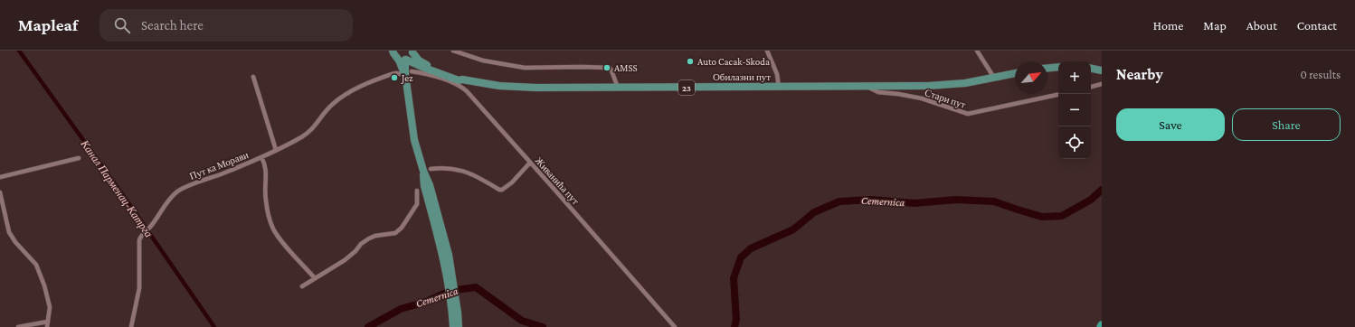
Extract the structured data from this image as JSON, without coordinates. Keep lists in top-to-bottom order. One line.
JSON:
{"streets":{"main road":["Обилазни пут","23"],"street":["Стари пут","Пут ка Морави","Живанића пут"]},"crossings":[["Обилазни пут","23"],["Обилазни пут","Стари пут"],["Обилазни пут","Живанића пут"],["23","Живанића пут"],["Пут ка Морави","Живанића пут"]],"water":["Канал Парменац-Катрга","Cemernica"],"places":["Auto Cacak-Skoda","AMSS","Jez"],"north":"top right","page":{"header":"Mapleaf","search":"Search here","nav":["Home","Map","About","Contact"],"heading":["Nearby","0 results"],"map_buttons":["+","−"],"buttons":["Save","Share"]}}
